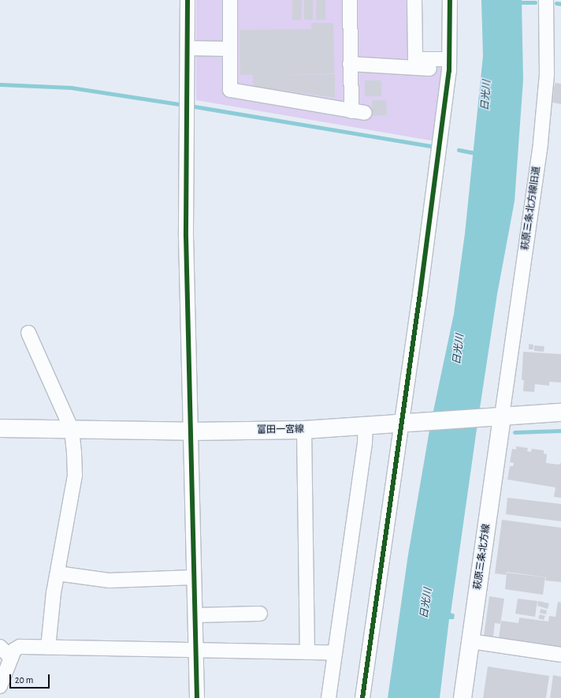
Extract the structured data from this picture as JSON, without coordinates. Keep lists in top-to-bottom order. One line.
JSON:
{"streets":{"main road":["富田一宮線","萩原三条北方線"],"street":["萩原三条北方線旧道"]},"crossings":[["萩原三条北方線旧道","富田一宮線"],["萩原三条北方線旧道","萩原三条北方線"],["富田一宮線","萩原三条北方線"]],"water":["日光川"],"scale_bar":"20 m"}
